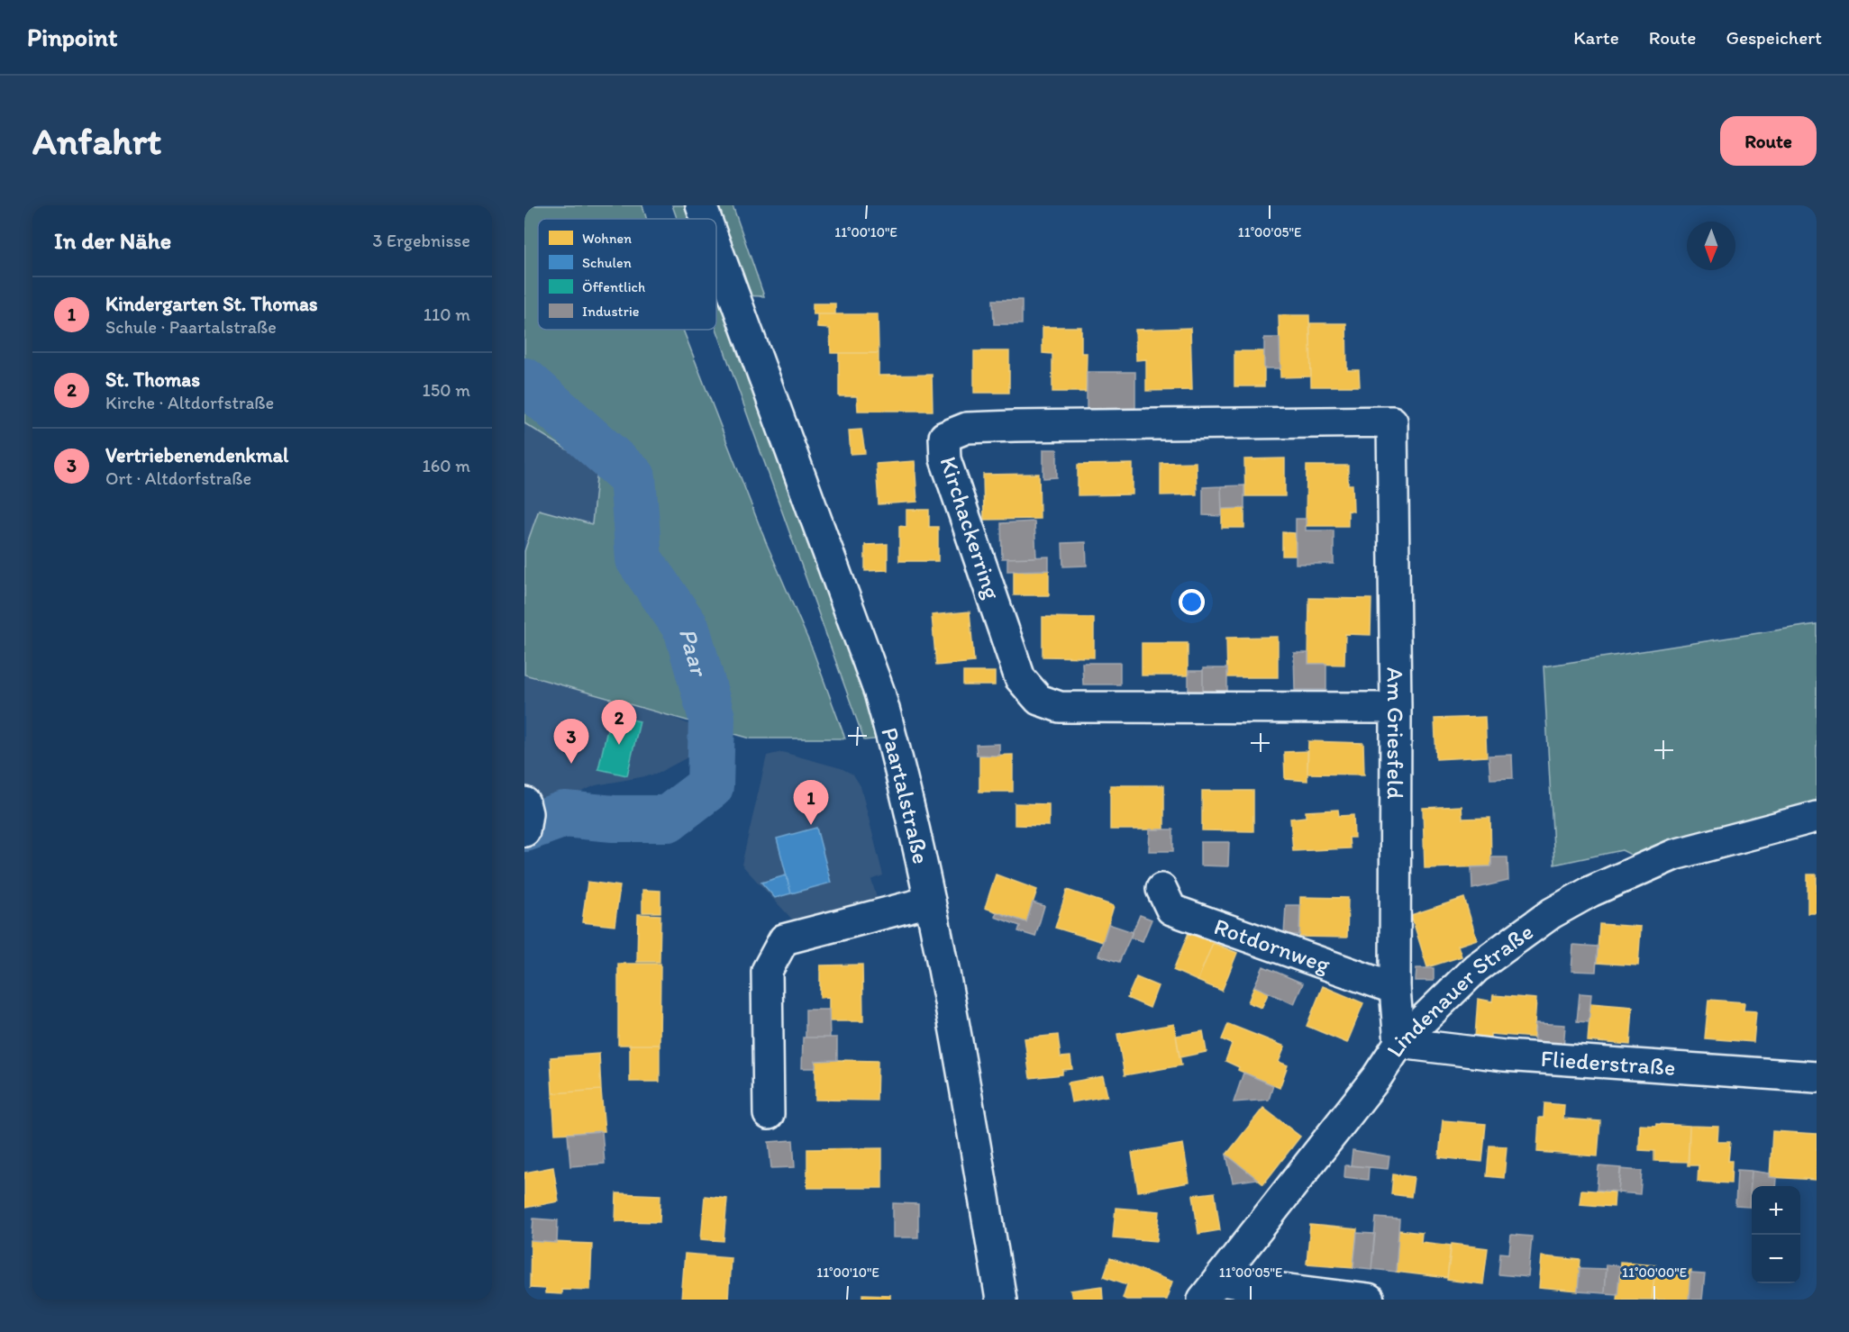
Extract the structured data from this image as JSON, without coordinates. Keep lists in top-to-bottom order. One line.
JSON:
{"streets":{"street":["Kirchackerring","Am Griesfeld","Paartalstraße","Rotdornweg","Lindenauer Straße","Fliederstraße"]},"crossings":[["Kirchackerring","Am Griesfeld"],["Am Griesfeld","Rotdornweg"],["Am Griesfeld","Lindenauer Straße"],["Am Griesfeld","Fliederstraße"],["Lindenauer Straße","Fliederstraße"]],"water":["Paar"],"legend":["Wohnen","Schulen","Öffentlich","Industrie"],"north":"bottom","page":{"header":"Pinpoint","nav":["Karte","Route","Gespeichert"],"buttons":"Route","title":"Anfahrt","heading":["In der Nähe","3 Ergebnisse"],"list":[{"mark":"1","name":"Kindergarten St. Thomas","note":"Schule · Paartalstraße","value":"110 m"},{"mark":"2","name":"St. Thomas","note":"Kirche · Altdorfstraße","value":"150 m"},{"mark":"3","name":"Vertriebenendenkmal","note":"Ort · Altdorfstraße","value":"160 m"}],"pins":["2","3","1"],"map_buttons":["+","−"]},"coordinates":["11°00'10\"E","11°00'05\"E","11°00'00\"E"]}
